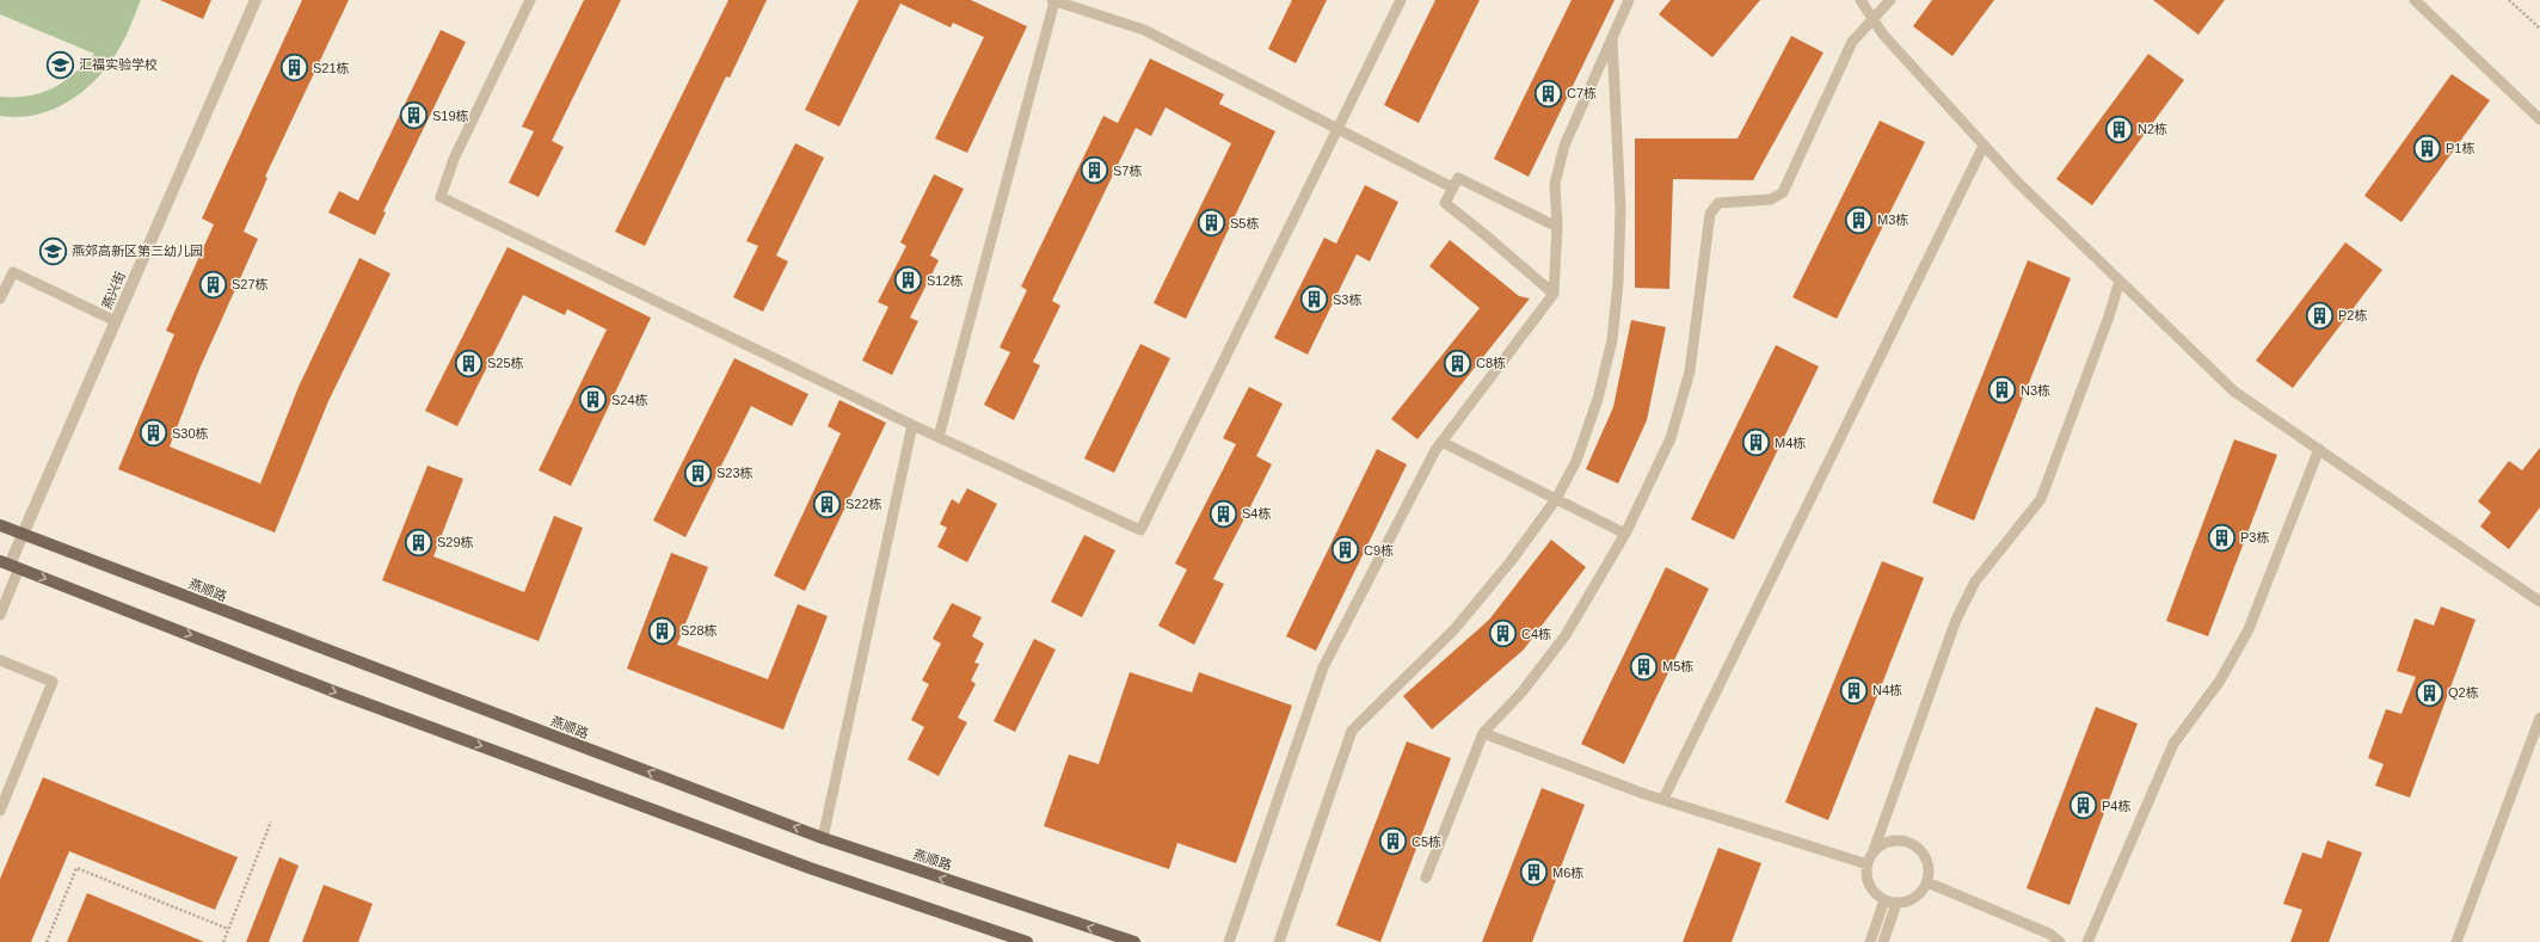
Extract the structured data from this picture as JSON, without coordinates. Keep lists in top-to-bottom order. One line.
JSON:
{"streets":{"main road":["燕顺路"],"street":["燕兴街"]},"crossings":[["燕兴街","燕顺路"]],"places":{"school or university":["汇福实验学校","燕郊高新区第三幼儿园"],"building":["S21栋","C7栋","S19栋","N2栋","P1栋","S7栋","M3栋","S5栋","S12栋","S27栋","S3栋","P2栋","S25栋","C8栋","N3栋","S24栋","S30栋","M4栋","S23栋","S22栋","S4栋","P3栋","S29栋","C9栋","S28栋","C4栋","M5栋","N4栋","Q2栋","P4栋","C5栋","M6栋"]}}
